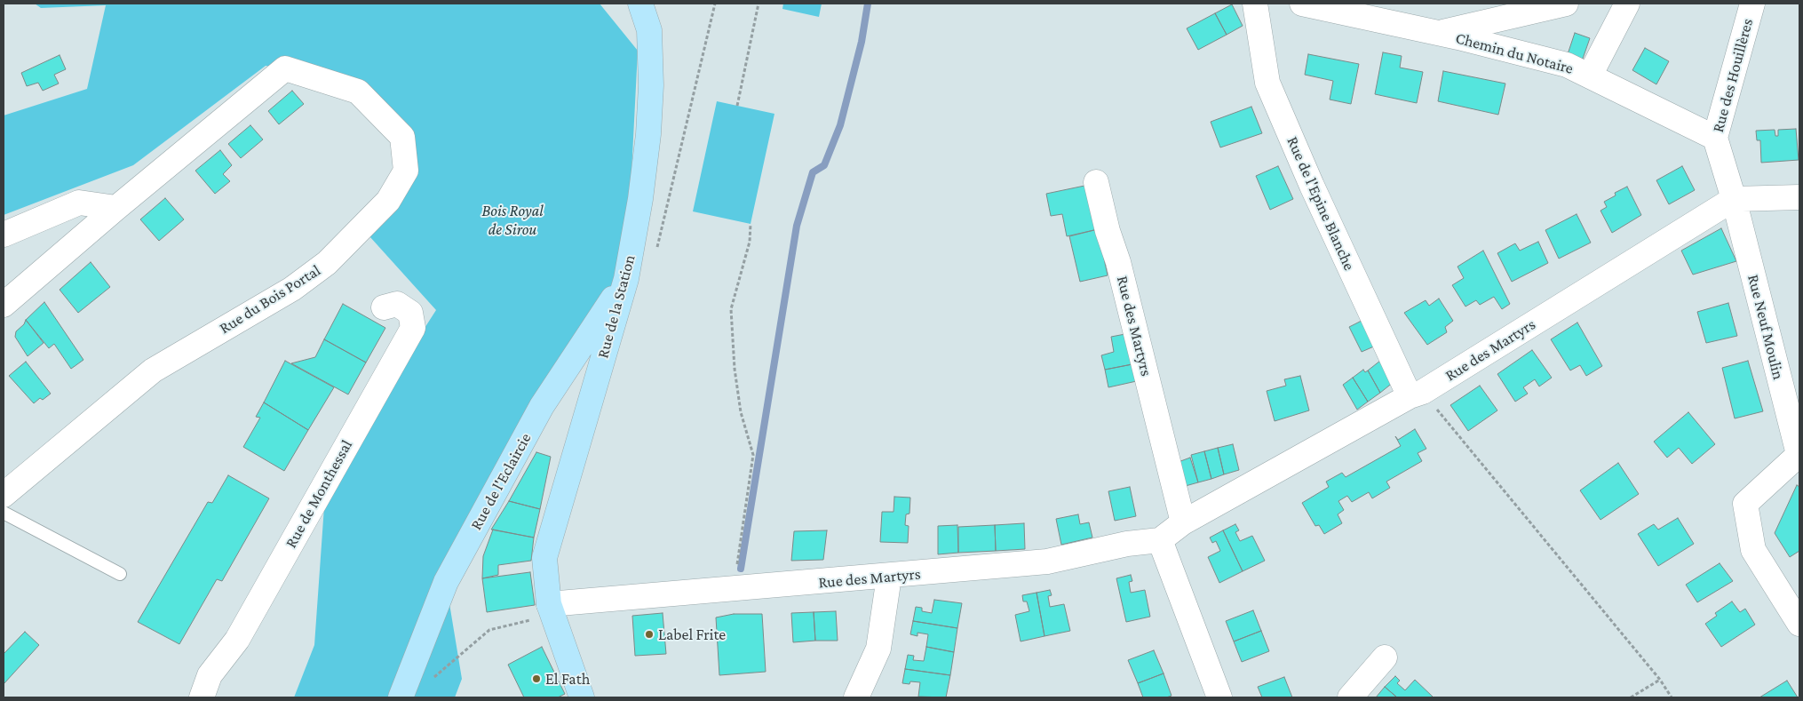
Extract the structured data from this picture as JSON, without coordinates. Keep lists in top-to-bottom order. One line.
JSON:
{"streets":{"main road":["Rue de la Station","Rue de l'Eclaircie"],"street":["Chemin du Notaire","Rue des Houillères","Rue de l'Epine Blanche","Rue du Bois Portal","Rue des Martyrs","Rue Neuf Moulin","Rue de Monthessal"]},"crossings":[["Chemin du Notaire","Rue des Houillères"],["Rue des Houillères","Rue des Martyrs"],["Rue des Houillères","Rue Neuf Moulin"],["Rue de l'Epine Blanche","Rue des Martyrs"],["Rue de la Station","Rue des Martyrs"],["Rue de la Station","Rue de l'Eclaircie"],["Rue des Martyrs","Rue Neuf Moulin"]],"parks":["Bois Royal de Sirou"],"places":["Label Frite","El Fath"]}
